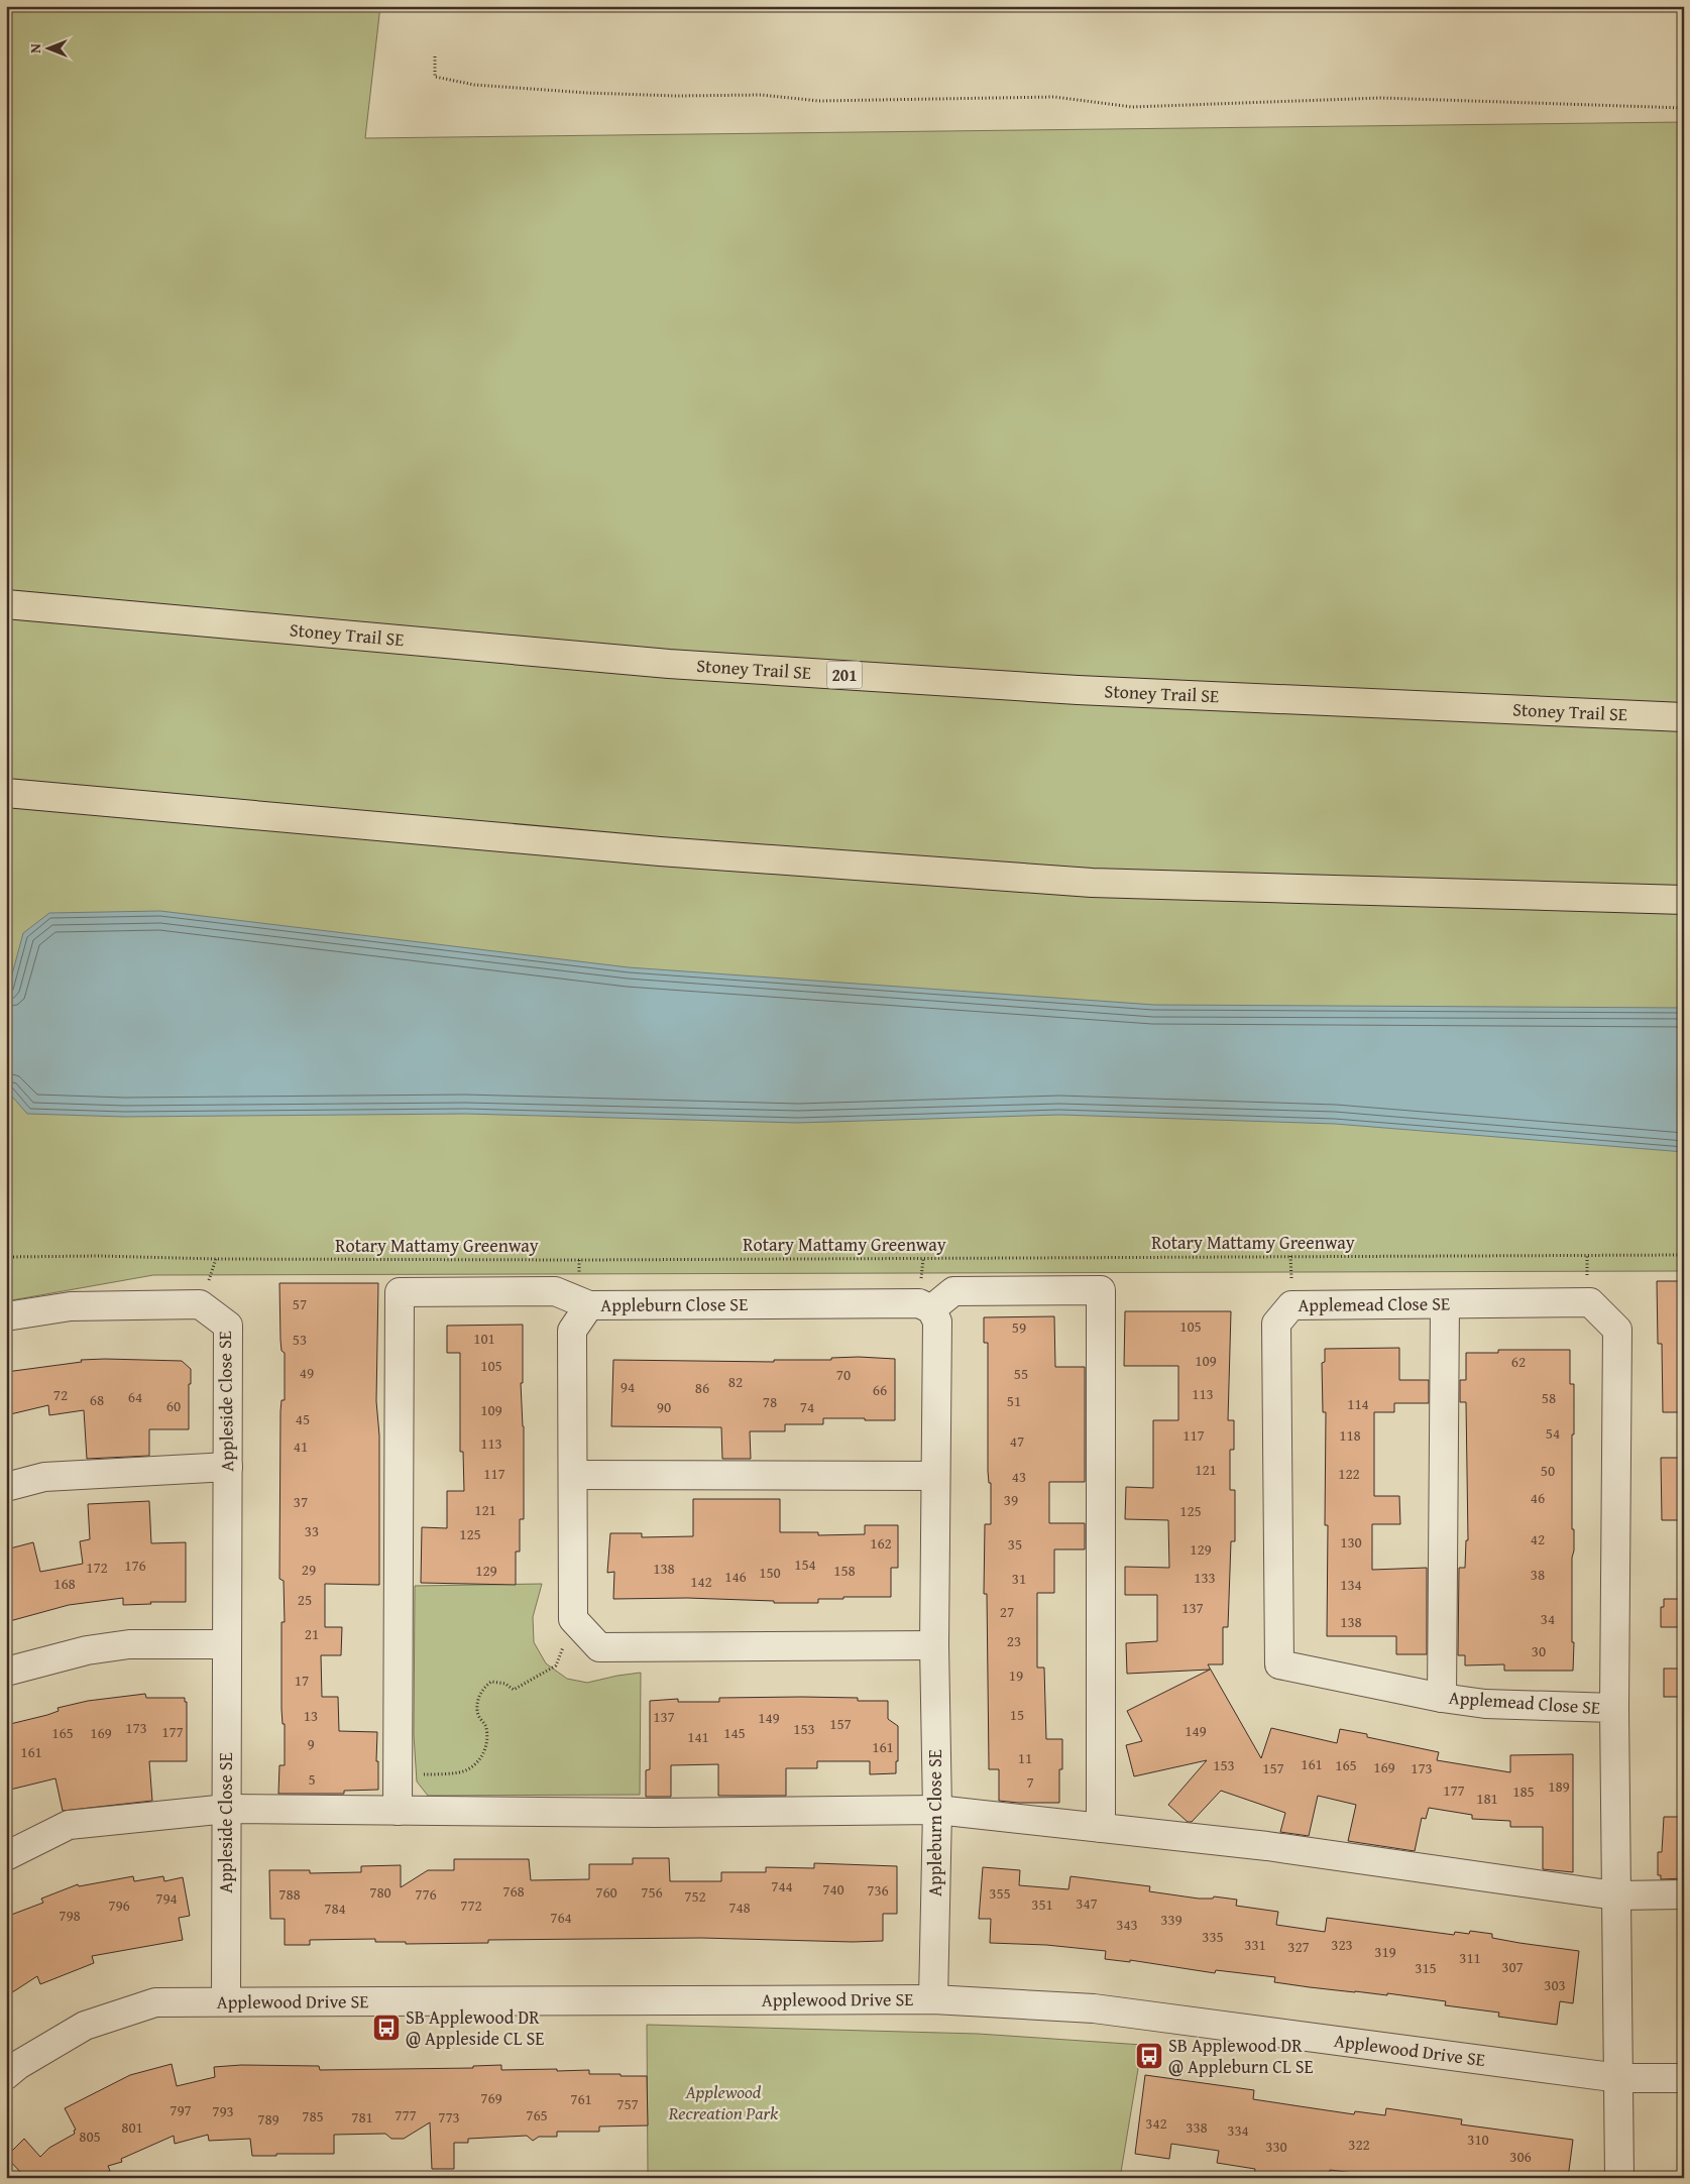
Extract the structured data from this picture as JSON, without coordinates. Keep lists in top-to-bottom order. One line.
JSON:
{"streets":{"highway":["Stoney Trail SE","201"],"street":["Appleburn Close SE","Applemead Close SE","Appleside Close SE","Applewood Drive SE"],"path":["Rotary Mattamy Greenway"]},"crossings":[["Appleburn Close SE","Applewood Drive SE"],["Applemead Close SE","Applewood Drive SE"],["Appleside Close SE","Applewood Drive SE"]],"parks":["Applewood Recreation Park"],"places":{"bus stop":["SB Applewood DR @ Appleside CL SE","SB Applewood DR @ Appleburn CL SE"]},"house_numbers":["57","105","59","101","53","109","62","105","49","55","70","82","94","86","66","113","72","64","58","68","51","78","114","60","90","74","109","45","54","117","118","47","113","41","121","50","117","122","43","46","39","37","121","125","33","125","42","130","162","35","129","154","176","172","138","29","129","158","150","38","146","133","31","142","168","134","25","137","27","34","138","21","23","30","19","17","15","13","137","149","157","173","153","149","177","165","169","145","141","9","161","161","11","161","153","165","169","157","173","5","7","189","177","185","181","744","740","736","768","780","760","756","355","788","776","752","794","347","351","796","772","748","784","798","764","339","343","335","331","323","327","319","311","307","315","303","769","761","757","797","793","777","765","785","781","773","789","342","801","338","334","805","310","322","330","306"],"north":"left"}
